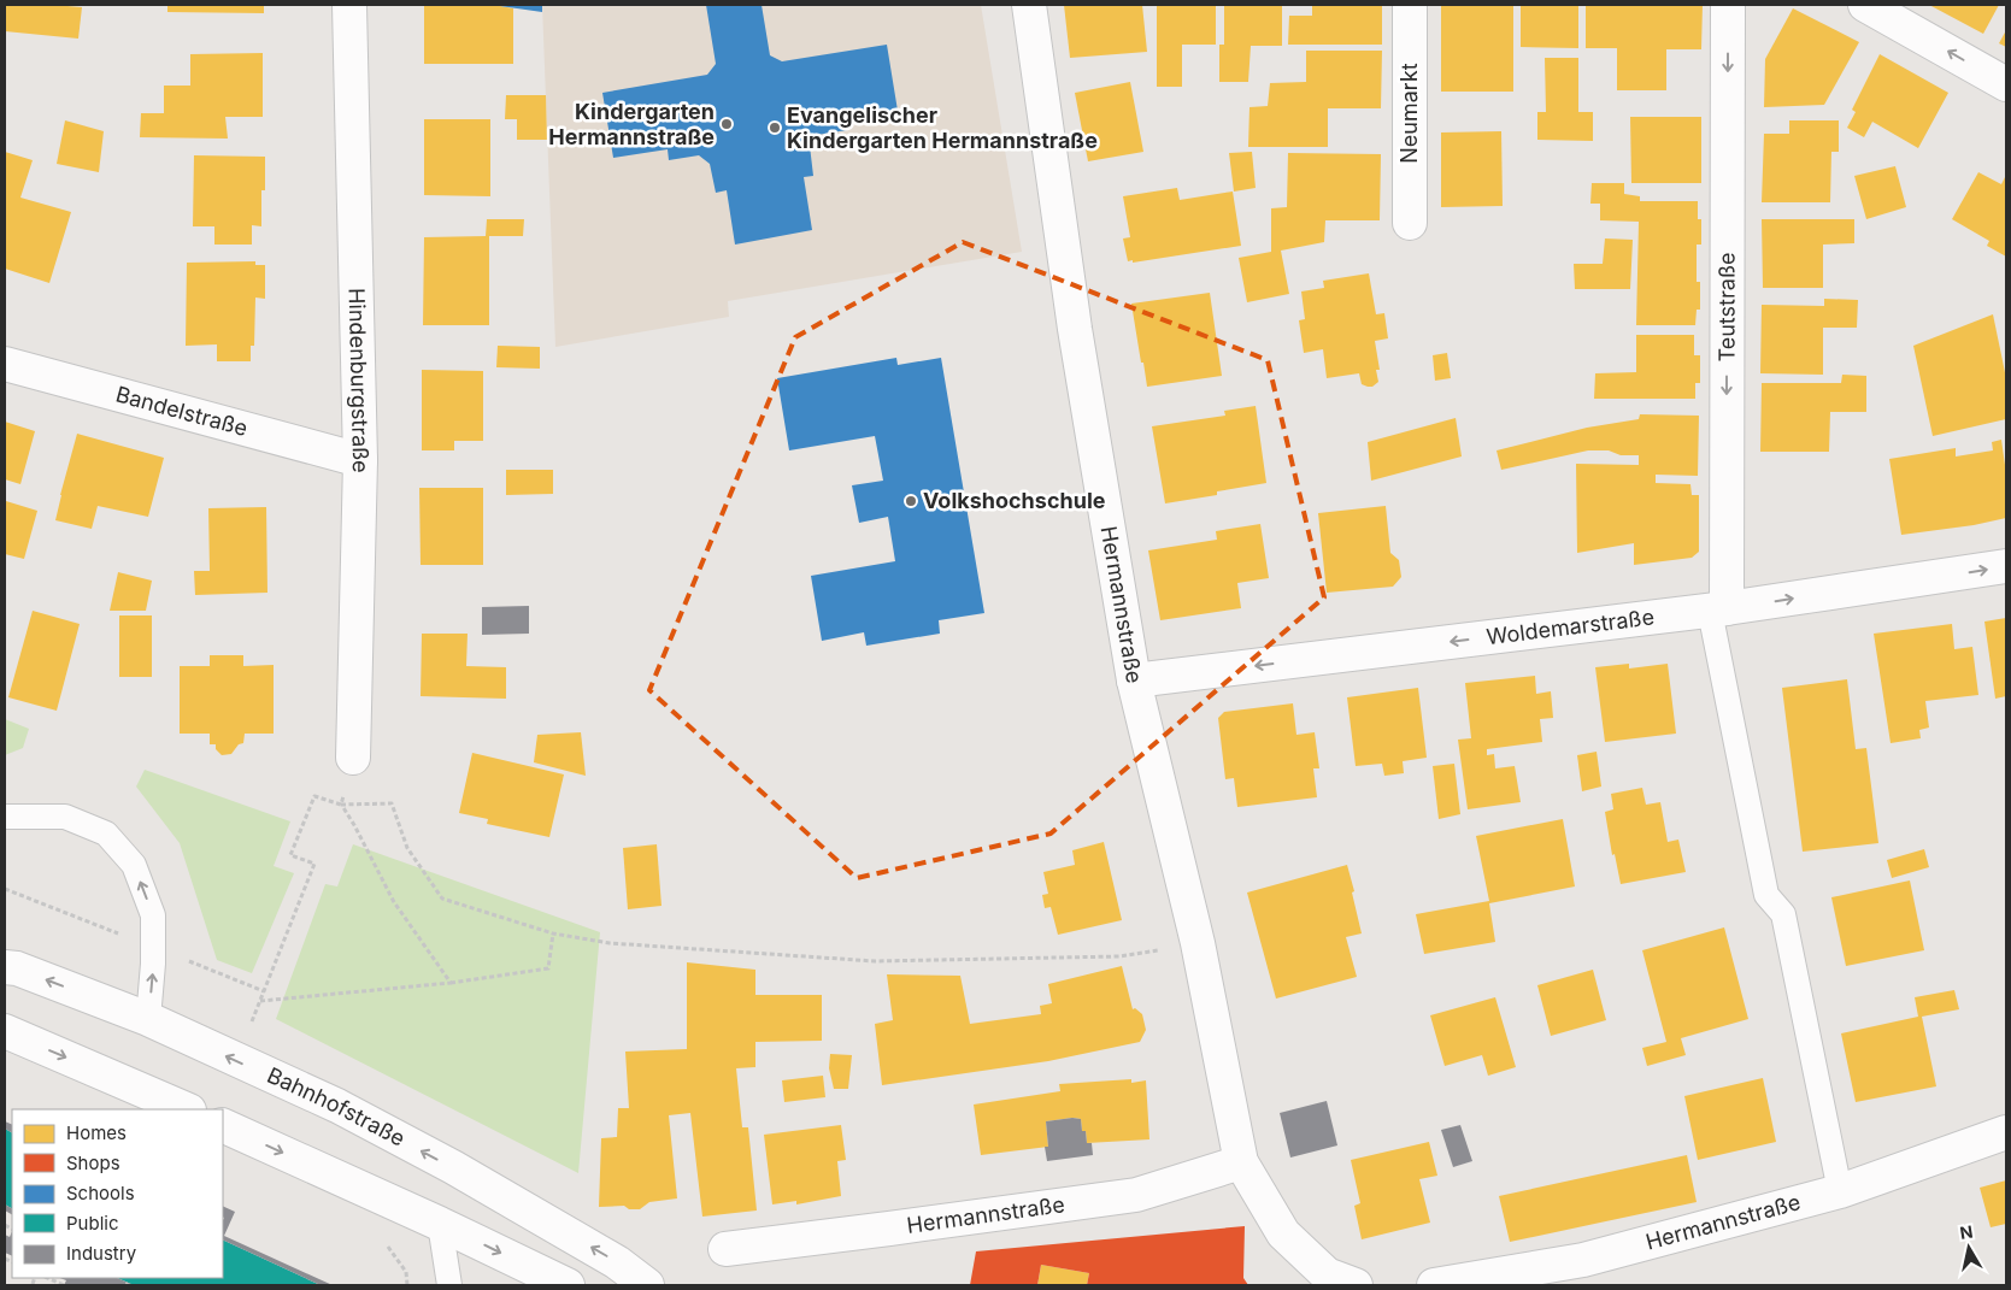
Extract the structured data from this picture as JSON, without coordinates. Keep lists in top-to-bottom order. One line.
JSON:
{"streets":{"street":["Neumarkt","Teutstraße","Hindenburgstraße","Bandelstraße","Hermannstraße","Woldemarstraße","Bahnhofstraße"]},"crossings":[["Teutstraße","Woldemarstraße"],["Hindenburgstraße","Bandelstraße"],["Hermannstraße","Woldemarstraße"]],"one_way":["Teutstraße"],"places":["Kindergarten Hermannstraße","Evangelischer Kindergarten Hermannstraße","Volkshochschule"],"legend":["Homes","Shops","Schools","Public","Industry"],"north":"top"}
